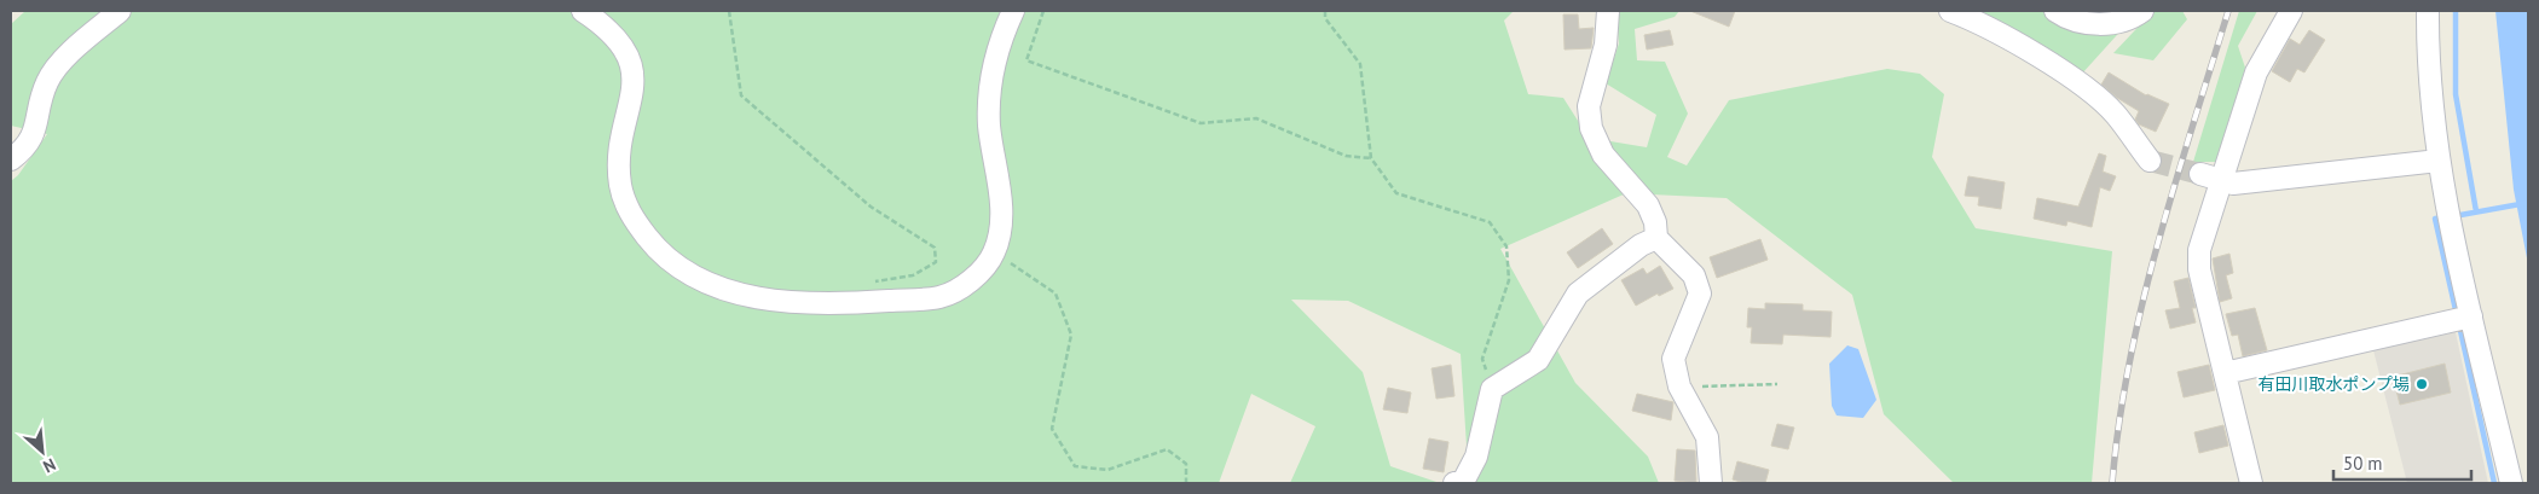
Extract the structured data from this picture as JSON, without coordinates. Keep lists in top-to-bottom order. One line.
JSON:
{"places":["有田川取水ポンプ場"],"scale_bar":"50 m","north":"bottom right"}
